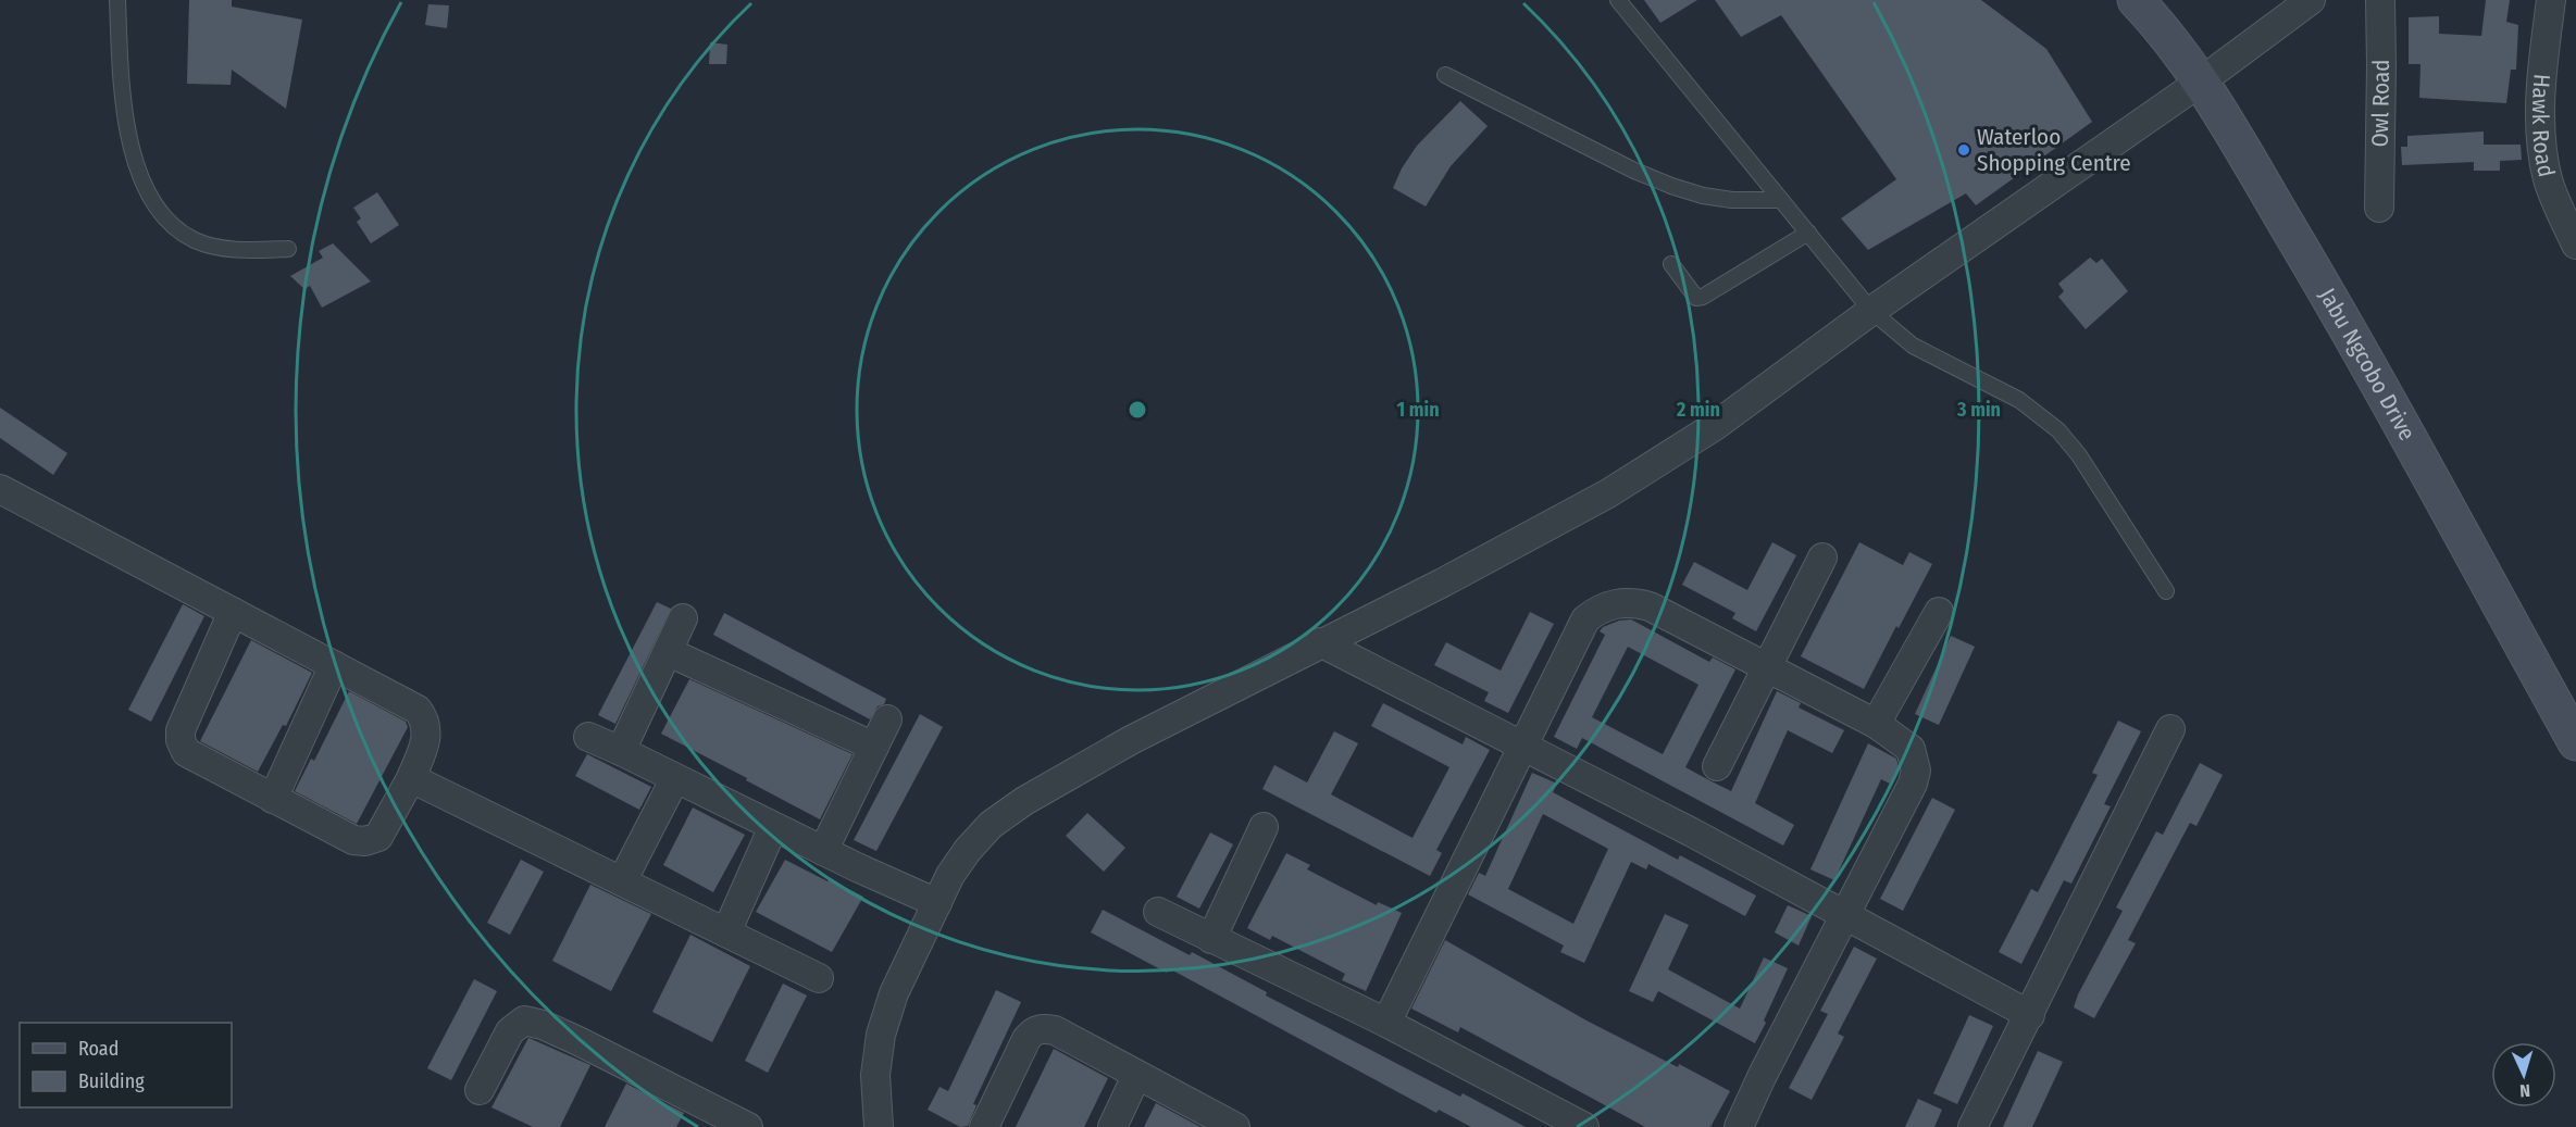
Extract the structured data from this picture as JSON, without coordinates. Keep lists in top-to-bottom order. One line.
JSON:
{"streets":{"main road":["Jabu Ngcobo Drive"],"street":["Owl Road","Hawk Road"]},"places":["Waterloo Shopping Centre"],"legend":["Road","Building"],"north":"bottom","rings":["1 min","2 min","3 min"]}
